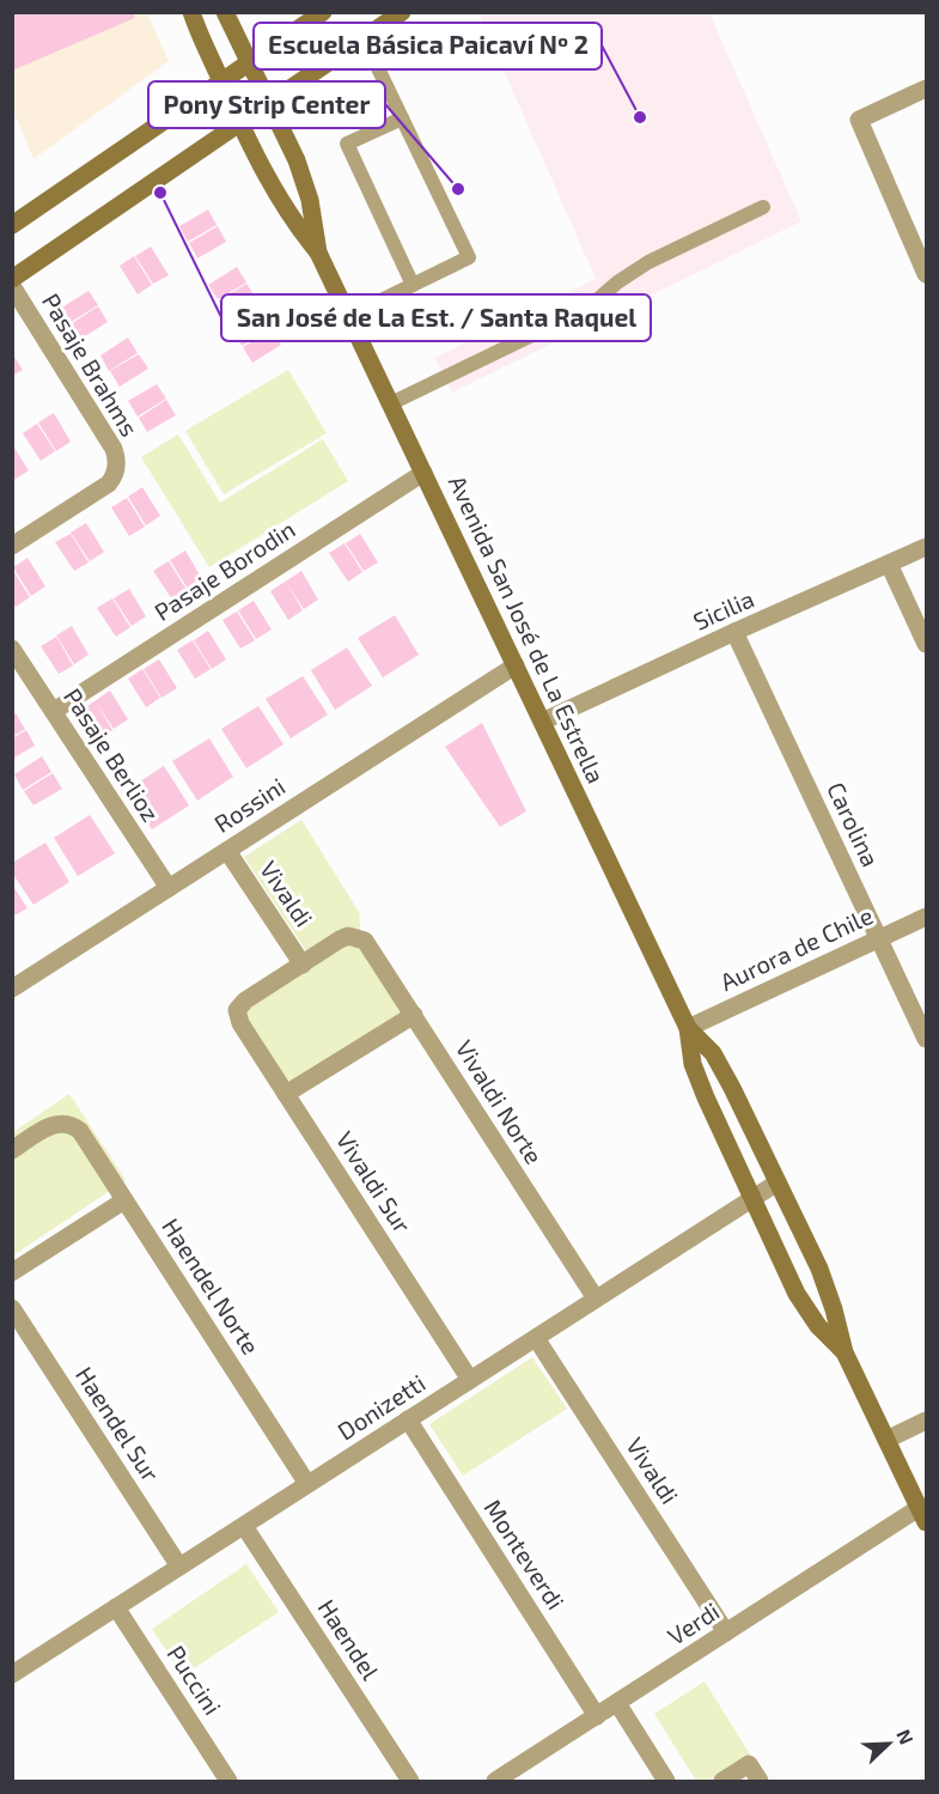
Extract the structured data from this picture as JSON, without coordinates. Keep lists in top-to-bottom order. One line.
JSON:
{"streets":{"main road":["Avenida San José de La Estrella"],"street":["Pasaje Brahms","Pasaje Borodin","Sicilia","Pasaje Berlioz","Rossini","Carolina","Vivaldi","Aurora de Chile","Vivaldi Norte","Vivaldi Sur","Haendel Norte","Donizetti","Haendel Sur","Monteverdi","Verdi","Haendel","Puccini"]},"crossings":[["Pasaje Borodin","Avenida San José de La Estrella"],["Pasaje Borodin","Pasaje Berlioz"],["Sicilia","Avenida San José de La Estrella"],["Sicilia","Carolina"],["Avenida San José de La Estrella","Rossini"],["Avenida San José de La Estrella","Aurora de Chile"],["Avenida San José de La Estrella","Donizetti"],["Avenida San José de La Estrella","Verdi"],["Pasaje Berlioz","Rossini"],["Rossini","Vivaldi"],["Carolina","Aurora de Chile"],["Vivaldi","Vivaldi Norte"],["Vivaldi","Vivaldi Sur"],["Vivaldi","Donizetti"],["Vivaldi","Verdi"],["Vivaldi Norte","Donizetti"],["Vivaldi Sur","Donizetti"],["Haendel Norte","Donizetti"],["Donizetti","Haendel Sur"],["Donizetti","Monteverdi"],["Donizetti","Haendel"],["Donizetti","Puccini"],["Monteverdi","Verdi"]],"places":["Escuela Básica Paicaví Nº 2","Pony Strip Center","San José de La Est. / Santa Raquel"],"north":"top right"}
